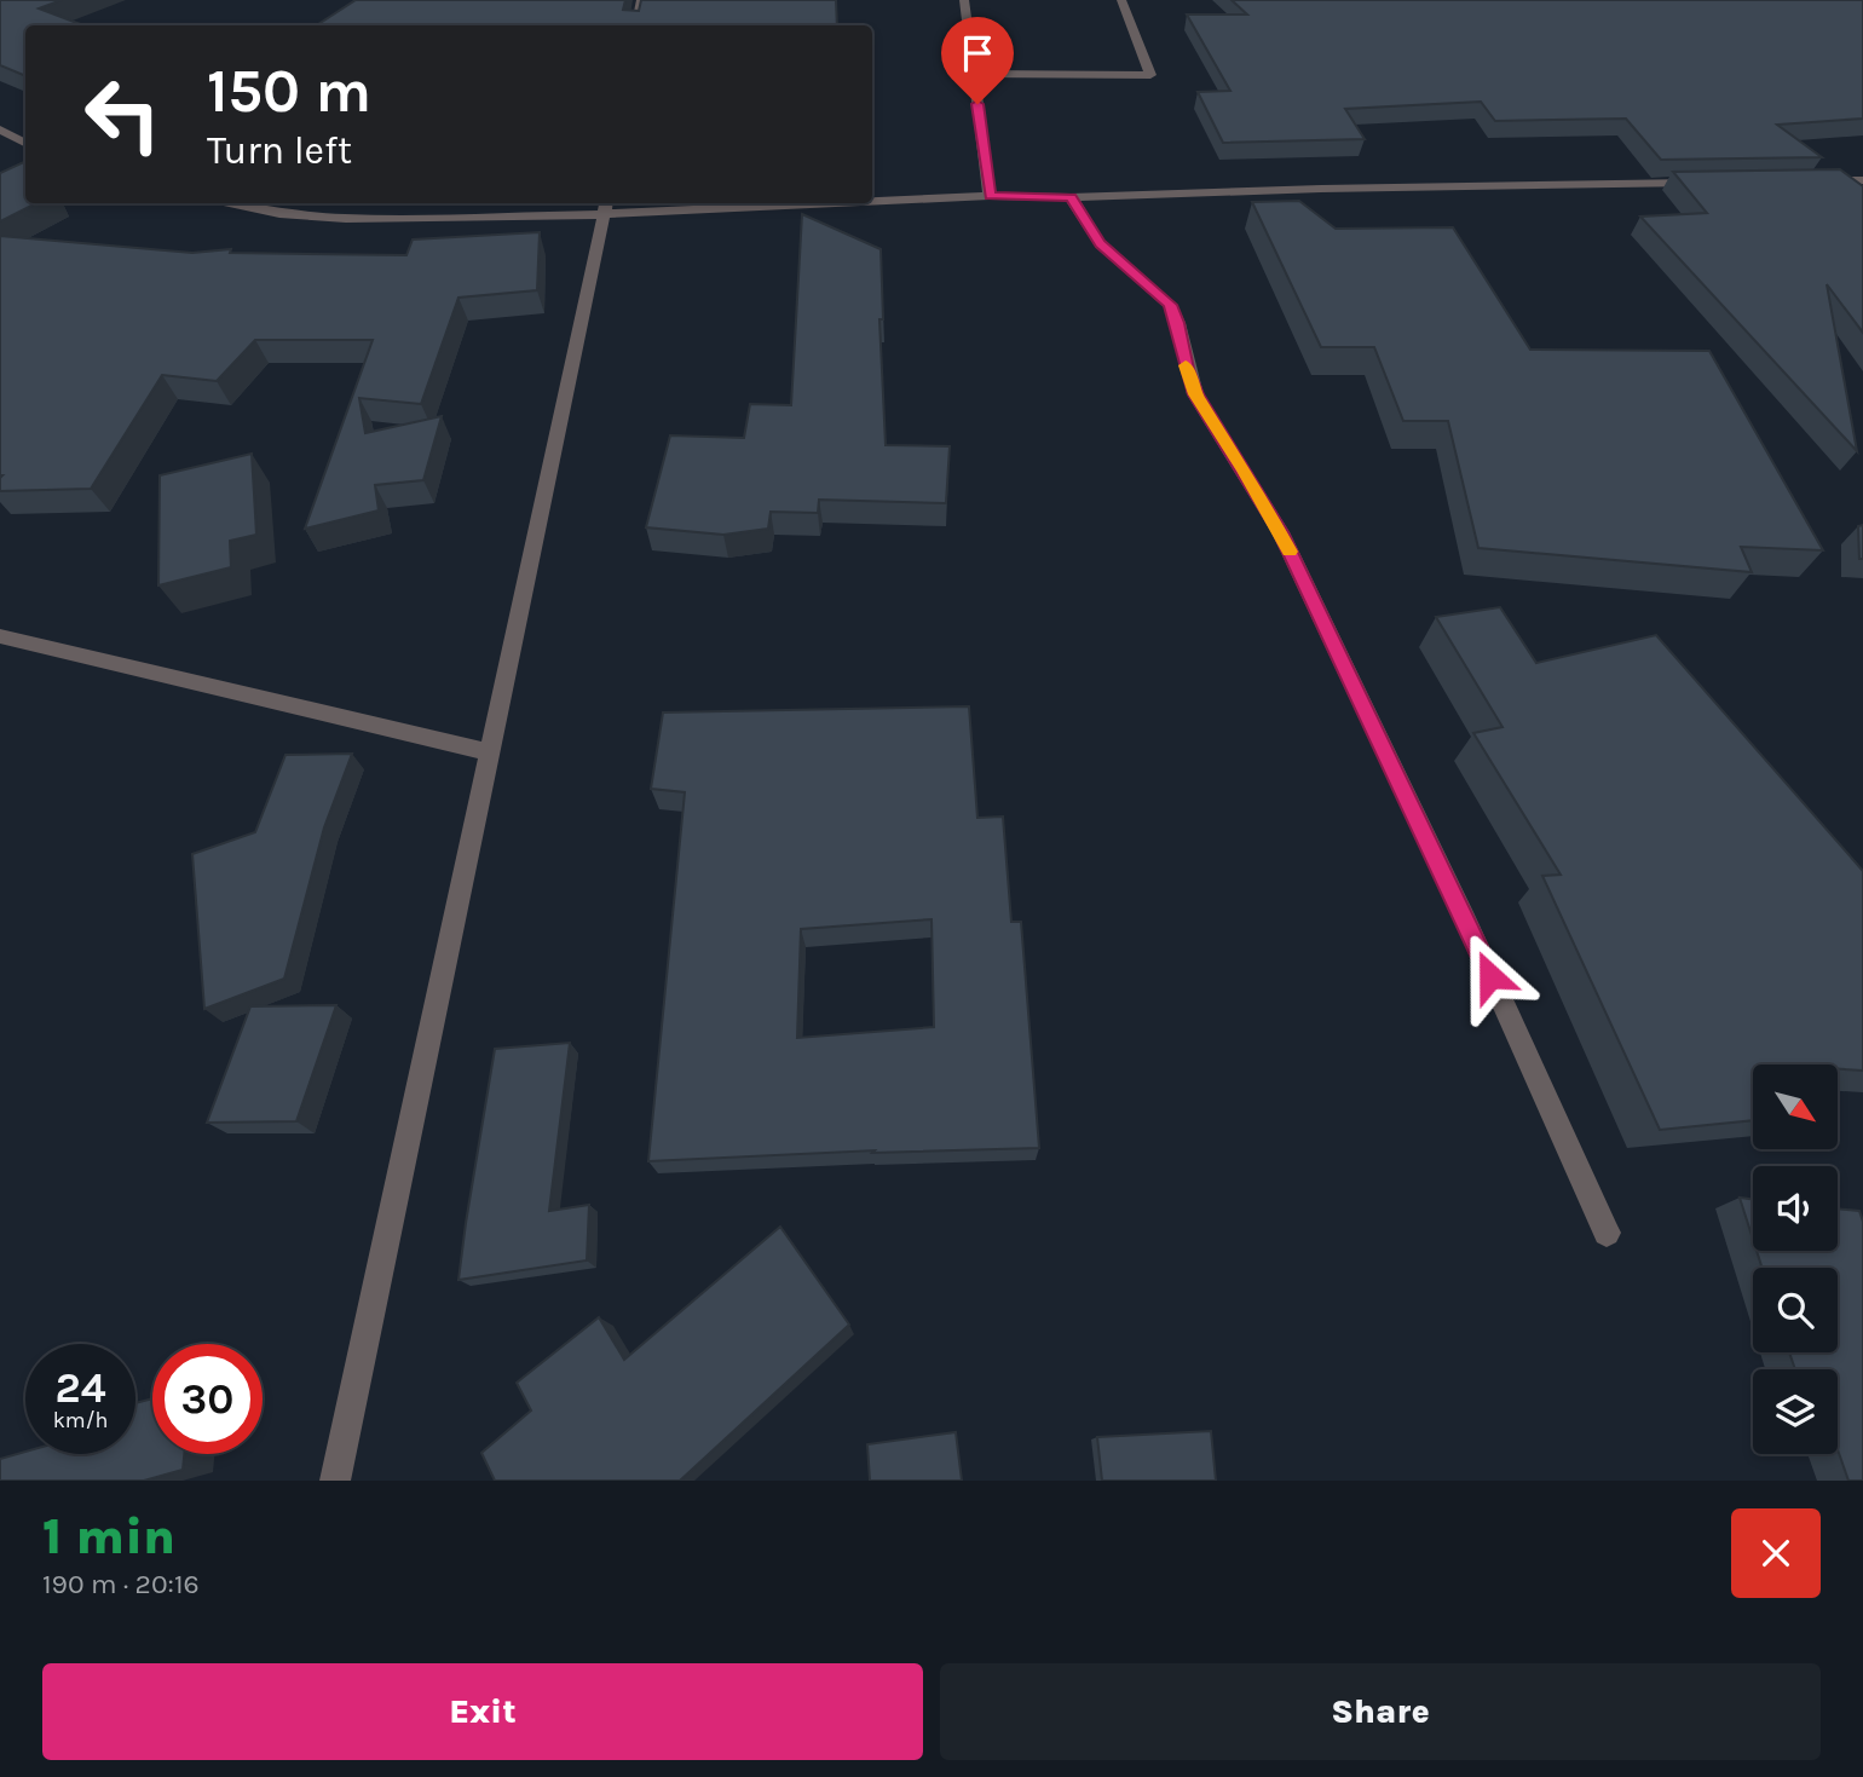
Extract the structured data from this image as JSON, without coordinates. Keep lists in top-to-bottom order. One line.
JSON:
{"north":"bottom right","page":{"turn":["150 m","Turn left"],"speed":"24 km/h","limit":"30","heading":["1 min","190 m · 20:16"],"buttons":["Exit","Share"]}}
